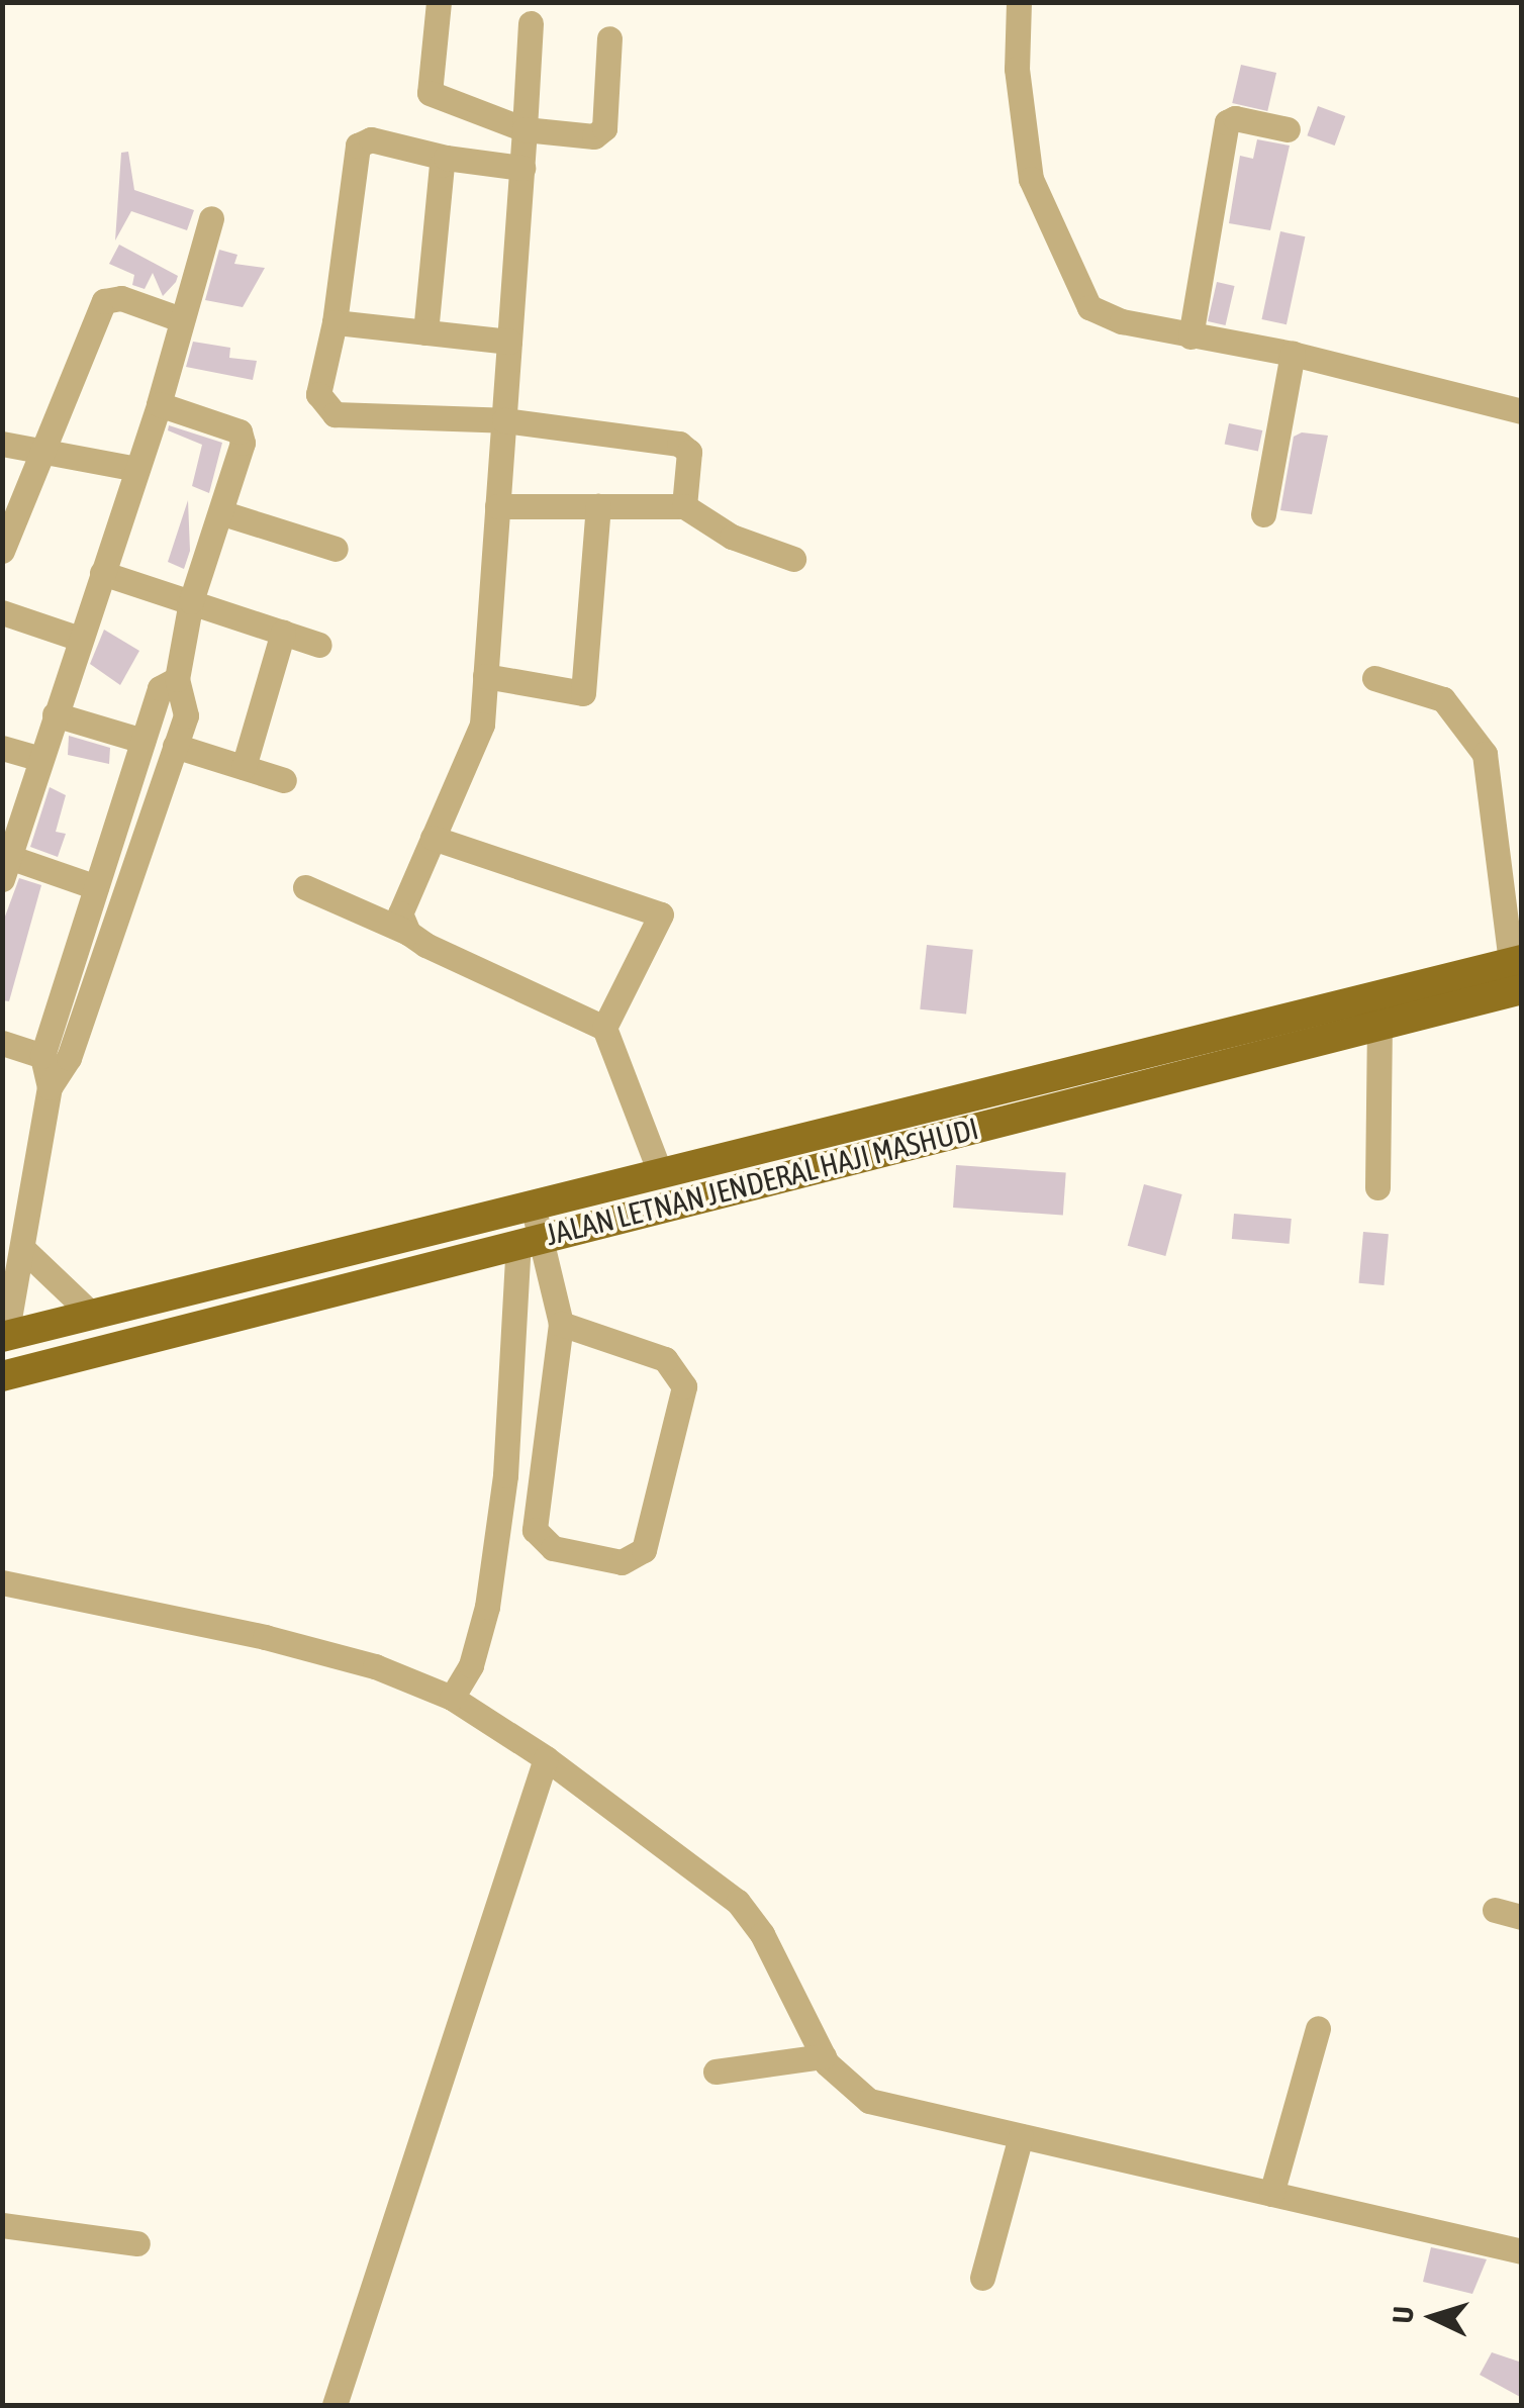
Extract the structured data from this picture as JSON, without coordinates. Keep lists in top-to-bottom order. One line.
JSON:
{"streets":{"main road":["JALAN LETNAN JENDERAL HAJI MASHUDI"]},"north":"left"}
